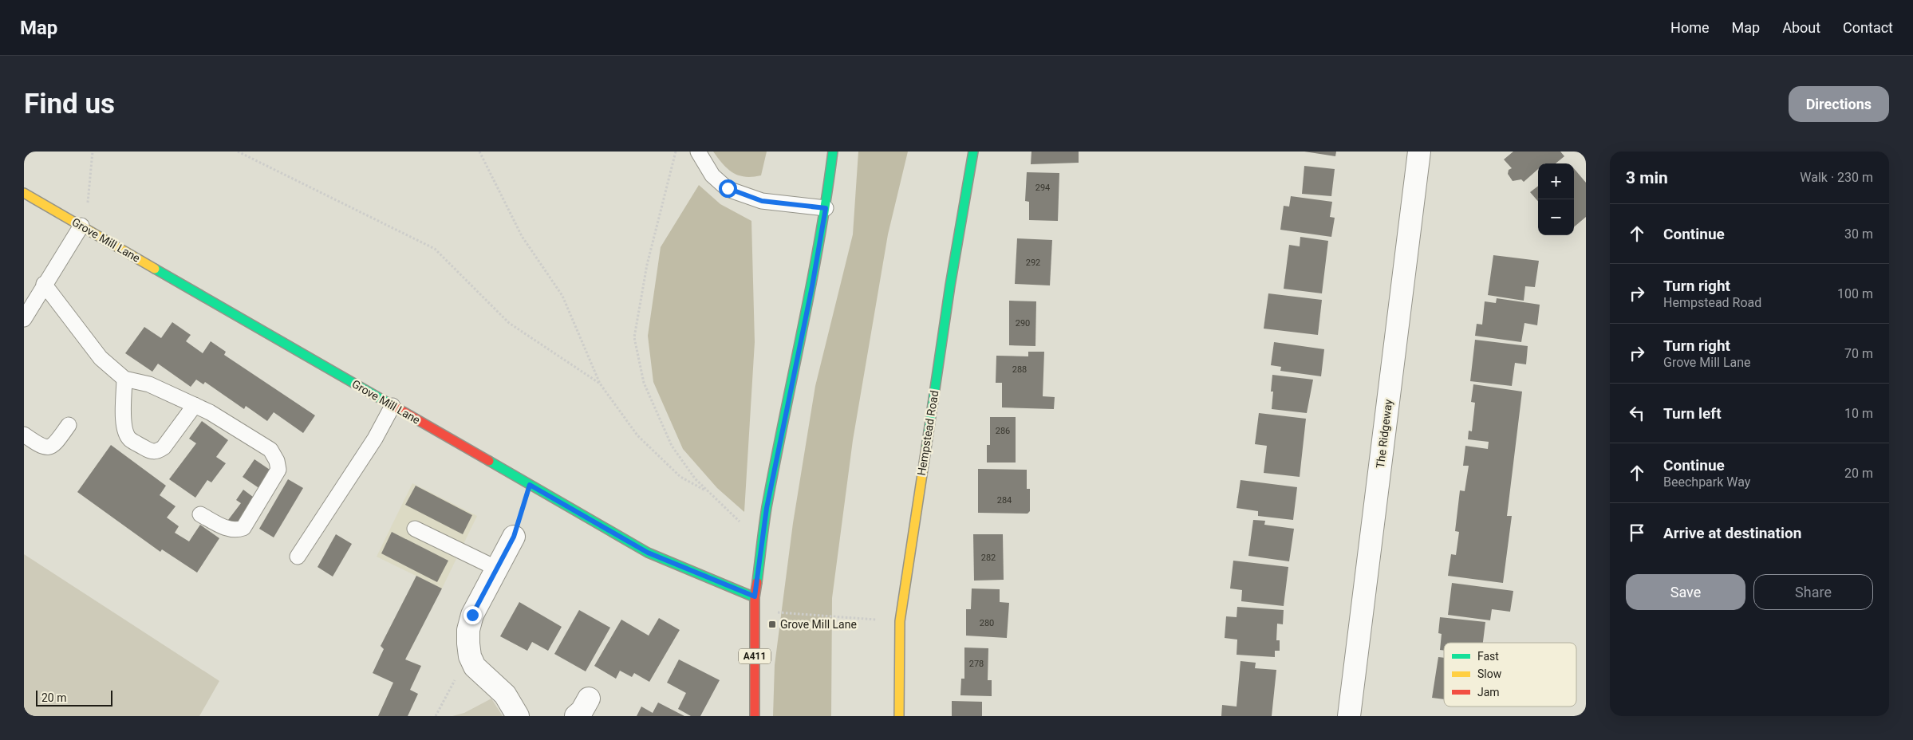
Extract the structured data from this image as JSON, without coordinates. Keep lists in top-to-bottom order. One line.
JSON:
{"streets":{"street":["Grove Mill Lane","Hempstead Road","The Ridgeway","A411"]},"crossings":[["Grove Mill Lane","A411"]],"places":{"transit":["Grove Mill Lane"]},"house_numbers":["294","292","290","288","286","284","282","280","278"],"legend":["Fast","Slow","Jam"],"scale_bar":"20 m","page":{"header":"Map","nav":["Home","Map","About","Contact"],"buttons":["Directions",["Save","Share"]],"title":"Find us","heading":["3 min","Walk · 230 m"],"map_buttons":["+","−"],"list":[["Continue","30 m"],["Turn right","Hempstead Road","100 m"],["Turn right","Grove Mill Lane","70 m"],["Turn left","10 m"],["Continue","Beechpark Way","20 m"],"Arrive at destination"],"scale":"20 m"}}
